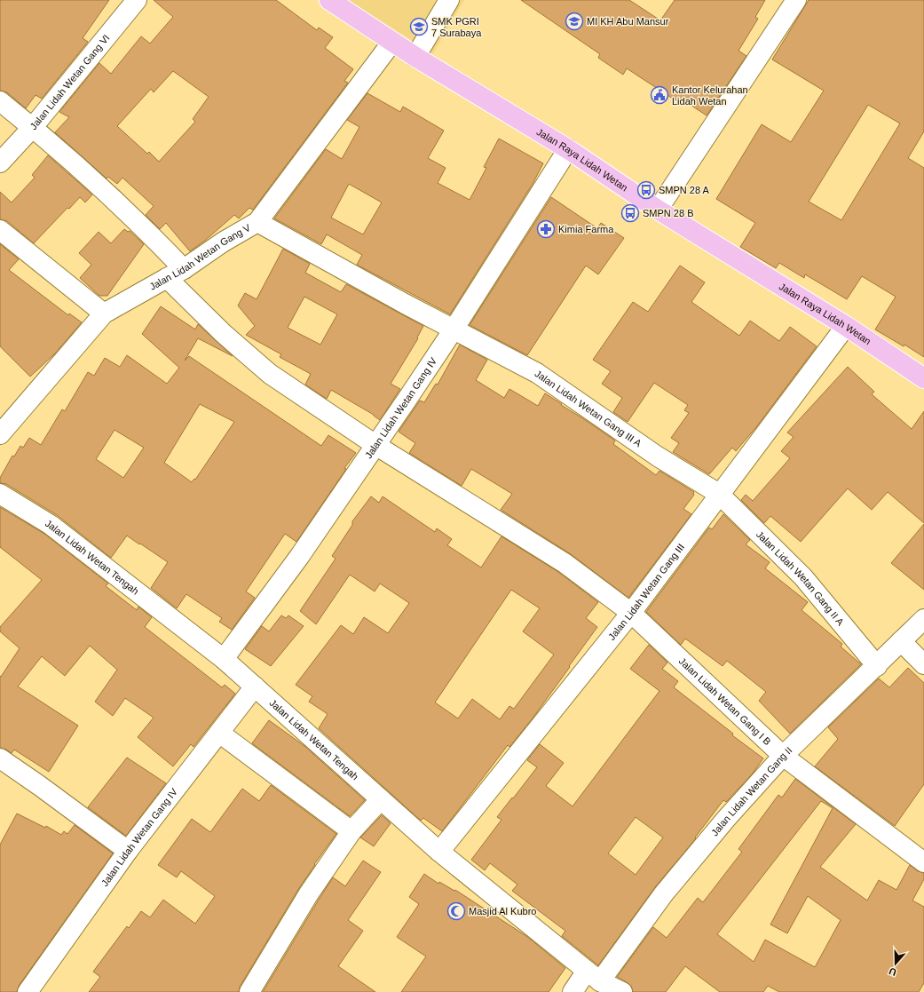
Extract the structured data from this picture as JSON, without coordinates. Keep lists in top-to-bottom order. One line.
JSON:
{"streets":{"main road":["Jalan Raya Lidah Wetan"],"street":["Jalan Lidah Wetan Gang VI","Jalan Lidah Wetan Gang V","Jalan Lidah Wetan Gang IV","Jalan Lidah Wetan Gang III A","Jalan Lidah Wetan Tengah","Jalan Lidah Wetan Gang II A","Jalan Lidah Wetan Gang III","Jalan Lidah Wetan Gang I B","Jalan Lidah Wetan Gang II"]},"crossings":[["Jalan Raya Lidah Wetan","Jalan Lidah Wetan Gang V"],["Jalan Raya Lidah Wetan","Jalan Lidah Wetan Gang IV"],["Jalan Raya Lidah Wetan","Jalan Lidah Wetan Gang III"],["Jalan Lidah Wetan Gang V","Jalan Lidah Wetan Gang III A"],["Jalan Lidah Wetan Gang V","Jalan Lidah Wetan Gang I B"],["Jalan Lidah Wetan Gang IV","Jalan Lidah Wetan Gang III A"],["Jalan Lidah Wetan Gang IV","Jalan Lidah Wetan Tengah"],["Jalan Lidah Wetan Gang IV","Jalan Lidah Wetan Gang I B"],["Jalan Lidah Wetan Gang III A","Jalan Lidah Wetan Gang II A"],["Jalan Lidah Wetan Gang III A","Jalan Lidah Wetan Gang III"],["Jalan Lidah Wetan Tengah","Jalan Lidah Wetan Gang III"],["Jalan Lidah Wetan Tengah","Jalan Lidah Wetan Gang II"],["Jalan Lidah Wetan Gang II A","Jalan Lidah Wetan Gang III"],["Jalan Lidah Wetan Gang II A","Jalan Lidah Wetan Gang II"],["Jalan Lidah Wetan Gang III","Jalan Lidah Wetan Gang I B"],["Jalan Lidah Wetan Gang I B","Jalan Lidah Wetan Gang II"]],"places":{"school or university":["MI KH Abu Mansur","SMK PGRI 7 Surabaya"],"public building":["Kantor Kelurahan Lidah Wetan"],"bus stop":["SMPN 28 A","SMPN 28 B"],"pharmacy":["Kimia Farma"],"mosque":["Masjid Al Kubro"]},"north":"bottom"}
